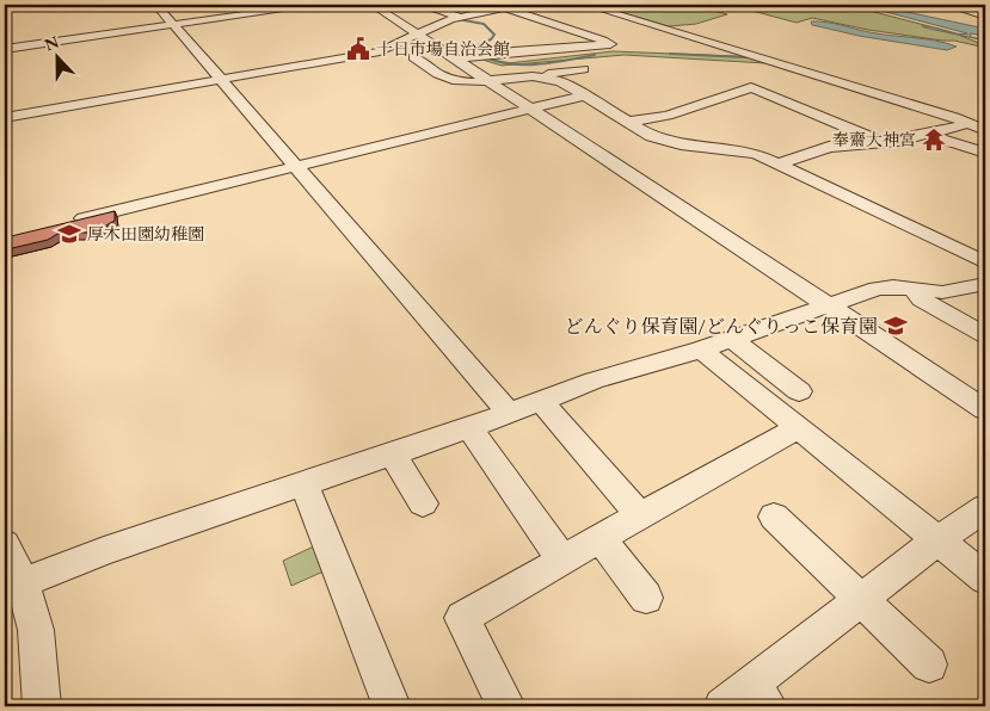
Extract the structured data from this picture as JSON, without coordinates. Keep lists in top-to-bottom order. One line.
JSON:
{"places":{"public building":["十日市場自治会館"],"temple":["奉齋大神宮"],"school or university":["厚木田園幼稚園","どんぐり保育園/どんぐりっこ保育園"]},"north":"top"}
